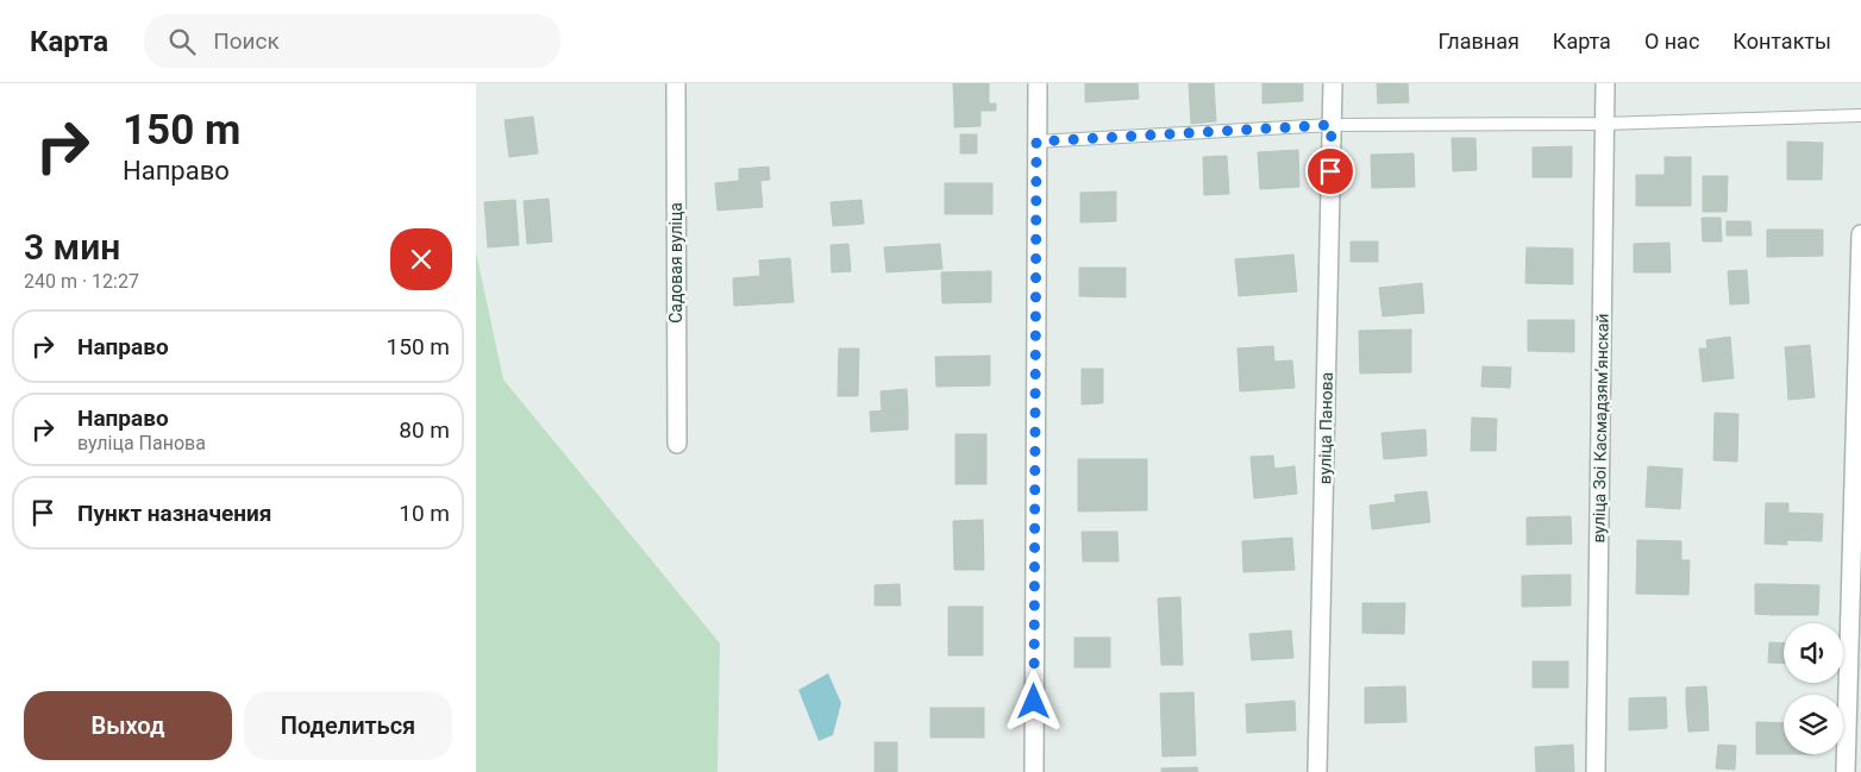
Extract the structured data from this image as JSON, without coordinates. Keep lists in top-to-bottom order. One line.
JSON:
{"streets":{"street":["Садовая вуліца","вуліца Панова","вуліца Зоі Касмадзямʼянскай"]},"page":{"header":"Карта","search":"Поиск","nav":["Главная","Карта","О нас","Контакты"],"turn":["150 m","Направо"],"heading":["3 мин","240 m · 12:27"],"list":[{"name":"Направо","value":"150 m"},{"name":"Направо","note":"вуліца Панова","value":"80 m"},{"name":"Пункт назначения","value":"10 m"}],"buttons":["Выход","Поделиться"]}}
